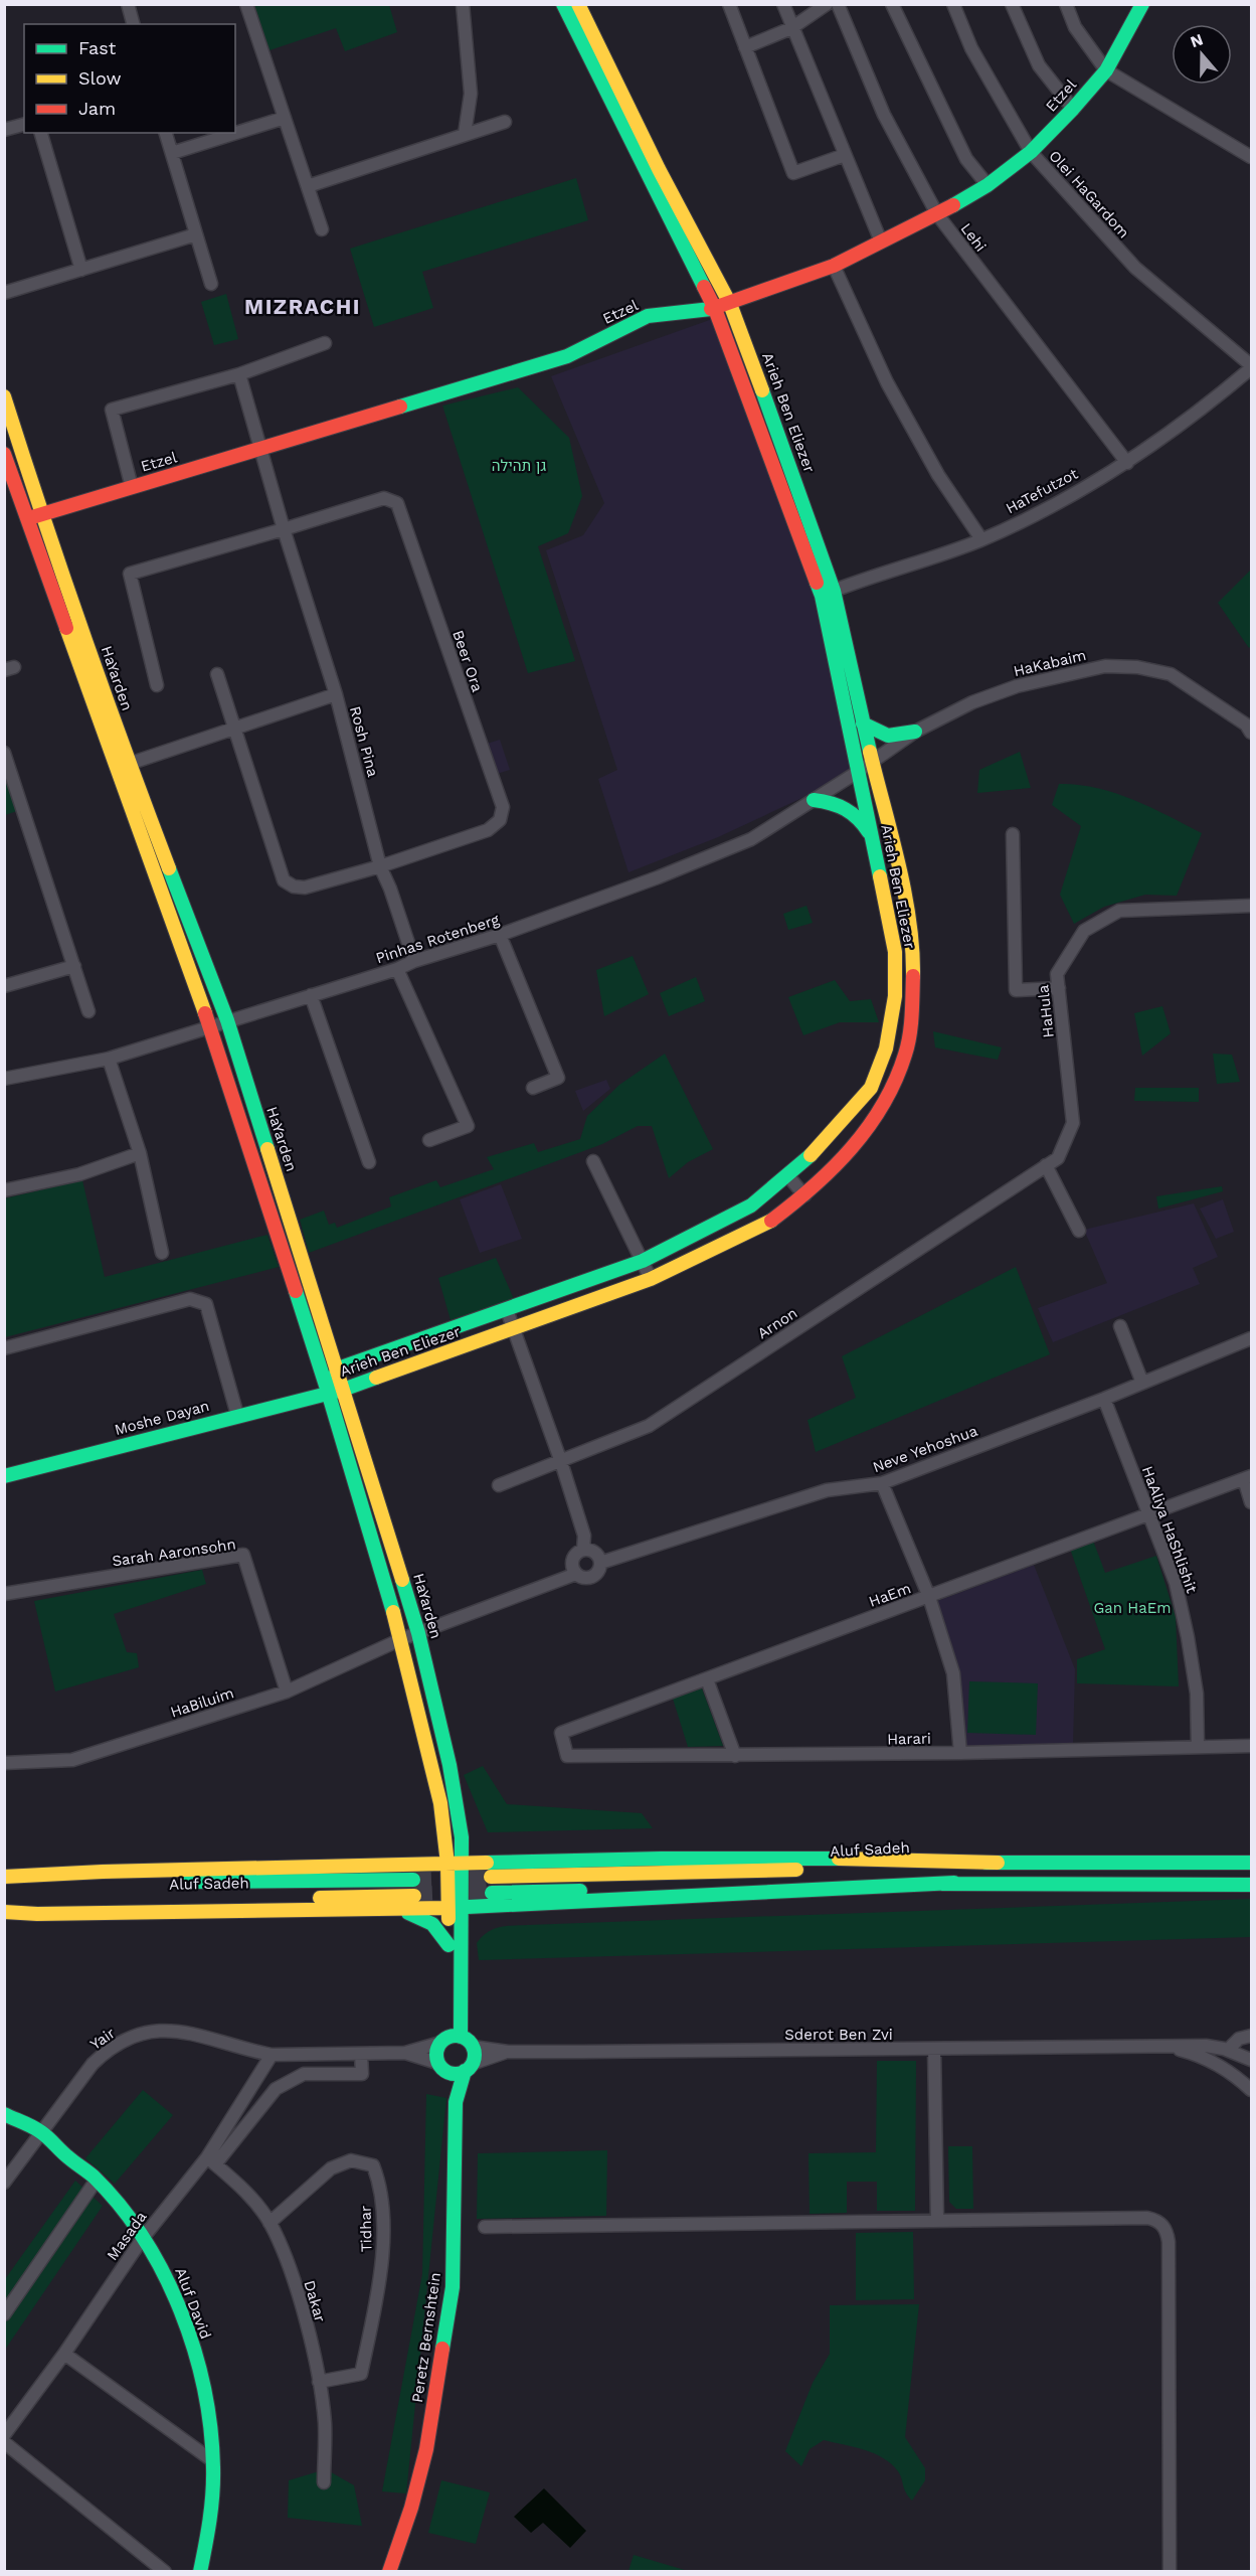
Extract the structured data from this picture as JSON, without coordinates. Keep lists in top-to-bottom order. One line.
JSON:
{"streets":{"street":["Etzel","Olei HaGardom","Lehi","Arieh Ben Eliezer","HaTefutzot","Beer Ora","HaKabaim","HaYarden","Rosh Pina","Pinhas Rotenberg","HaHula","Arnon","Moshe Dayan","Neve Yehoshua","HaAliya HaShlishit","Sarah Aaronsohn","HaEm","HaBiluim","Harari","Aluf Sadeh","Sderot Ben Zvi","Yair","Tidhar","Masada","Dakar","Aluf David","Peretz Bernshtein"]},"crossings":[["Etzel","Olei HaGardom"],["Etzel","Lehi"],["Etzel","Arieh Ben Eliezer"],["Etzel","HaYarden"],["Etzel","Rosh Pina"],["Olei HaGardom","HaTefutzot"],["Lehi","HaTefutzot"],["Arieh Ben Eliezer","HaTefutzot"],["Arieh Ben Eliezer","HaKabaim"],["Arieh Ben Eliezer","HaYarden"],["Arieh Ben Eliezer","Pinhas Rotenberg"],["Arieh Ben Eliezer","Moshe Dayan"],["Beer Ora","Rosh Pina"],["HaKabaim","Pinhas Rotenberg"],["HaYarden","Pinhas Rotenberg"],["HaYarden","Moshe Dayan"],["HaYarden","HaBiluim"],["Rosh Pina","Pinhas Rotenberg"],["HaHula","Arnon"],["Neve Yehoshua","HaAliya HaShlishit"],["HaAliya HaShlishit","HaEm"],["HaAliya HaShlishit","Harari"],["Sarah Aaronsohn","HaBiluim"],["HaEm","Harari"],["Sderot Ben Zvi","Peretz Bernshtein"],["Yair","Masada"],["Yair","Aluf David"],["Tidhar","Dakar"],["Masada","Dakar"],["Masada","Aluf David"]],"districts":["MIZRACHI"],"parks":["גן תהילה","Gan HaEm"],"legend":["Fast","Slow","Jam"],"north":"top"}
